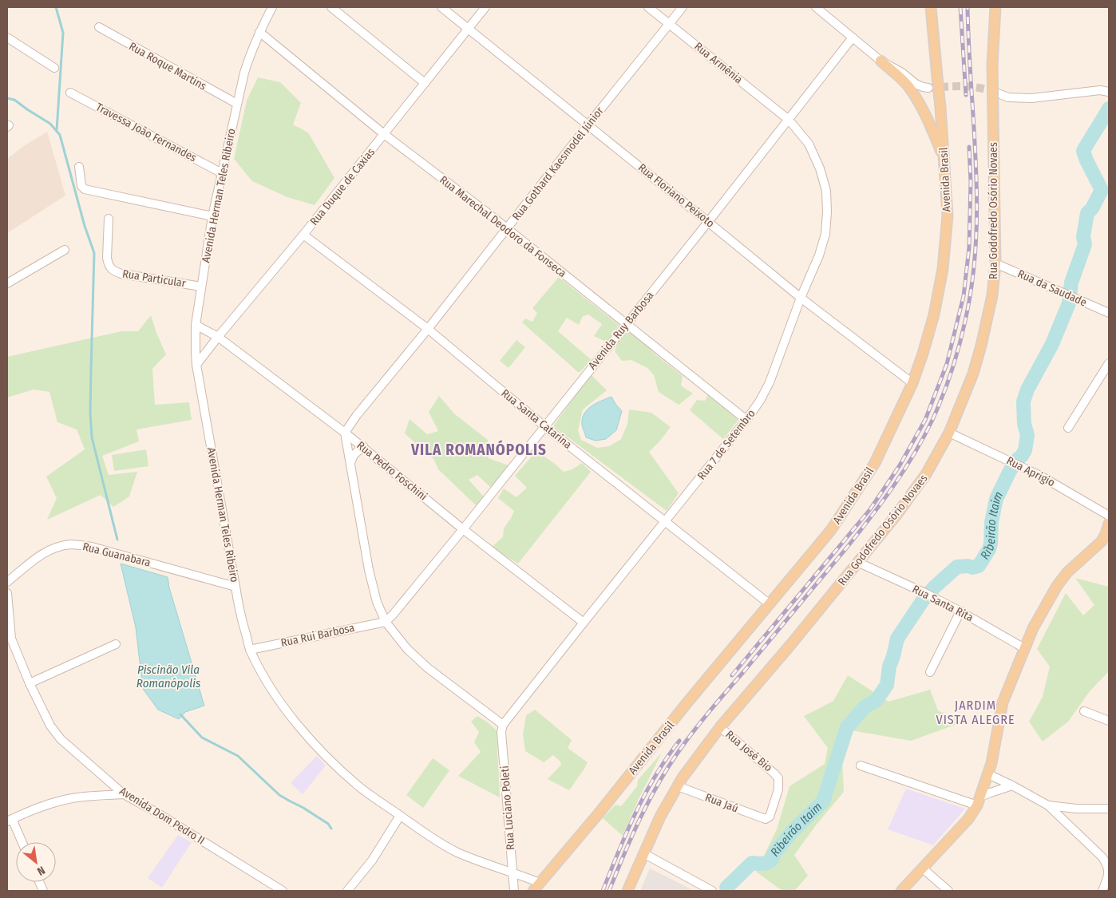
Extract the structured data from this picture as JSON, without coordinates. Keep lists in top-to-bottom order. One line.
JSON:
{"streets":{"main road":["Avenida Brasil","Rua Godofredo Osório Novaes"],"street":["Rua Armênia","Rua Roque Martins","Travessa João Fernandes","Rua Gothard Kaesmodel Júnior","Rua Duque de Caxias","Avenida Herman Teles Ribeiro","Rua Floriano Peixoto","Rua Marechal Deodoro da Fonseca","Rua Particular","Rua da Saudade","Avenida Ruy Barbosa","Rua Santa Catarina","Rua 7 de Setembro","Rua Pedro Foschini","Rua Aprigio","Rua Guanabara","Rua Santa Rita","Rua Rui Barbosa","Rua José Bio","Rua Jaú","Rua Luciano Poleti","Avenida Dom Pedro II"]},"crossings":[["Rua Armênia","Rua Gothard Kaesmodel Júnior"],["Rua Armênia","Avenida Ruy Barbosa"],["Rua Armênia","Rua 7 de Setembro"],["Rua Roque Martins","Avenida Herman Teles Ribeiro"],["Travessa João Fernandes","Avenida Herman Teles Ribeiro"],["Rua Gothard Kaesmodel Júnior","Rua Floriano Peixoto"],["Rua Gothard Kaesmodel Júnior","Rua Marechal Deodoro da Fonseca"],["Rua Gothard Kaesmodel Júnior","Rua Santa Catarina"],["Rua Gothard Kaesmodel Júnior","Rua Pedro Foschini"],["Avenida Brasil","Avenida Herman Teles Ribeiro"],["Avenida Brasil","Rua Floriano Peixoto"],["Avenida Brasil","Rua Santa Catarina"],["Rua Duque de Caxias","Avenida Herman Teles Ribeiro"],["Rua Duque de Caxias","Rua Floriano Peixoto"],["Rua Duque de Caxias","Rua Marechal Deodoro da Fonseca"],["Rua Duque de Caxias","Rua Santa Catarina"],["Rua Duque de Caxias","Rua Pedro Foschini"],["Avenida Herman Teles Ribeiro","Rua Marechal Deodoro da Fonseca"],["Avenida Herman Teles Ribeiro","Rua Particular"],["Avenida Herman Teles Ribeiro","Rua Pedro Foschini"],["Avenida Herman Teles Ribeiro","Rua Guanabara"],["Avenida Herman Teles Ribeiro","Rua Rui Barbosa"],["Avenida Herman Teles Ribeiro","Rua Luciano Poleti"],["Rua Floriano Peixoto","Avenida Ruy Barbosa"],["Rua Floriano Peixoto","Rua 7 de Setembro"],["Rua Godofredo Osório Novaes","Rua da Saudade"],["Rua Godofredo Osório Novaes","Rua Aprigio"],["Rua Godofredo Osório Novaes","Rua Santa Rita"],["Rua Godofredo Osório Novaes","Rua José Bio"],["Rua Godofredo Osório Novaes","Rua Jaú"],["Rua Marechal Deodoro da Fonseca","Avenida Ruy Barbosa"],["Rua Marechal Deodoro da Fonseca","Rua 7 de Setembro"],["Avenida Ruy Barbosa","Rua Santa Catarina"],["Avenida Ruy Barbosa","Rua 7 de Setembro"],["Avenida Ruy Barbosa","Rua Pedro Foschini"],["Avenida Ruy Barbosa","Rua Rui Barbosa"],["Rua Santa Catarina","Rua 7 de Setembro"],["Rua 7 de Setembro","Rua Pedro Foschini"],["Rua 7 de Setembro","Rua Luciano Poleti"],["Rua José Bio","Rua Jaú"]],"districts":["VILA ROMANÓPOLIS","JARDIM VISTA ALEGRE"],"water":["Ribeirão Itaim","Piscinão Vila Romanópolis"],"north":"bottom right"}
